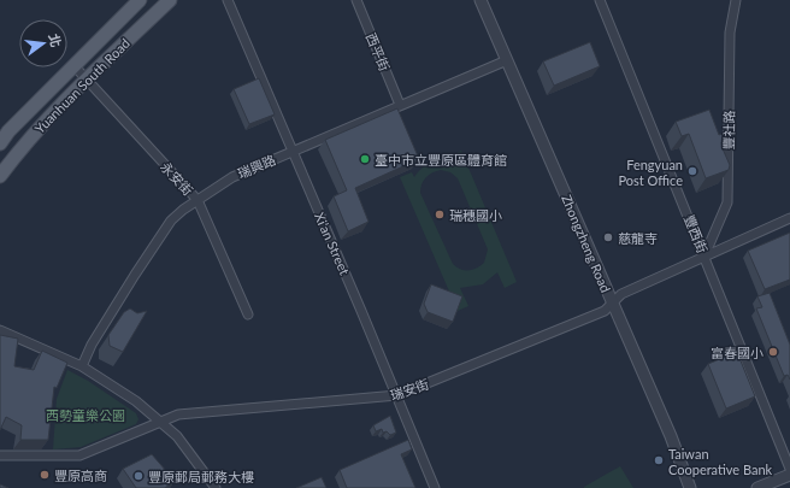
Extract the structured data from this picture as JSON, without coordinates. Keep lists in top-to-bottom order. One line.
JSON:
{"streets":{"main road":["Yuanhuan South Road"],"street":["西平街","豐社路","瑞興路","永安街","豐西街","Xi’an Street","Zhongzheng Road","瑞安街"]},"crossings":[["西平街","瑞興路"],["Yuanhuan South Road","永安街"],["豐社路","豐西街"],["豐社路","瑞安街"],["瑞興路","永安街"],["瑞興路","Xi’an Street"],["瑞興路","Zhongzheng Road"],["豐西街","瑞安街"],["Xi’an Street","瑞安街"],["Zhongzheng Road","瑞安街"]],"parks":["西勢童樂公園"],"places":["臺中市立豐原區體育館","Fengyuan Post Office","瑞穗國小","慈龍寺","富春國小","Taiwan Cooperative Bank","豐原高商","豐原郵局郵務大樓"],"north":"right"}
